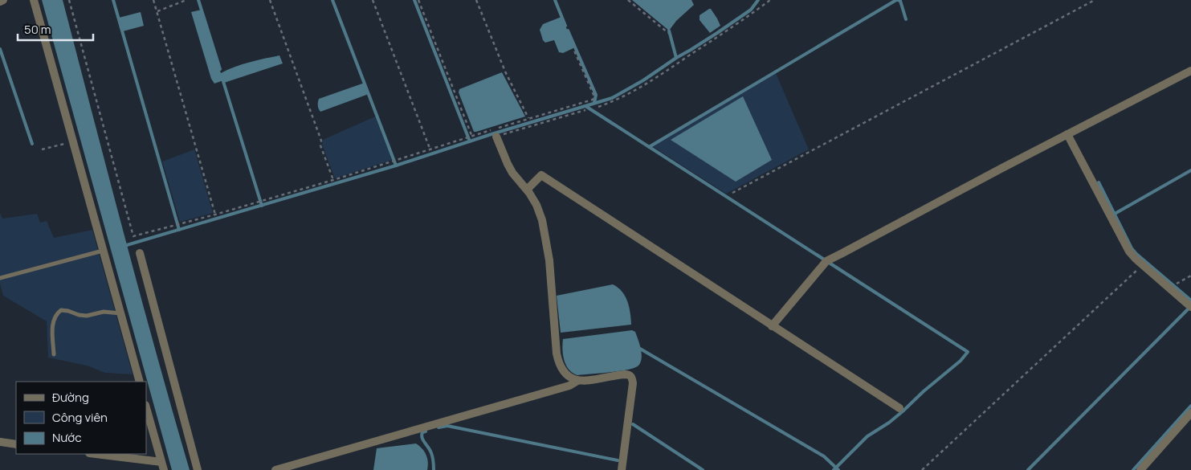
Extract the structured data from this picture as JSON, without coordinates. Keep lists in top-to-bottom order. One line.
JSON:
{"legend":["Đường","Công viên","Nước"],"scale_bar":"50 m"}
